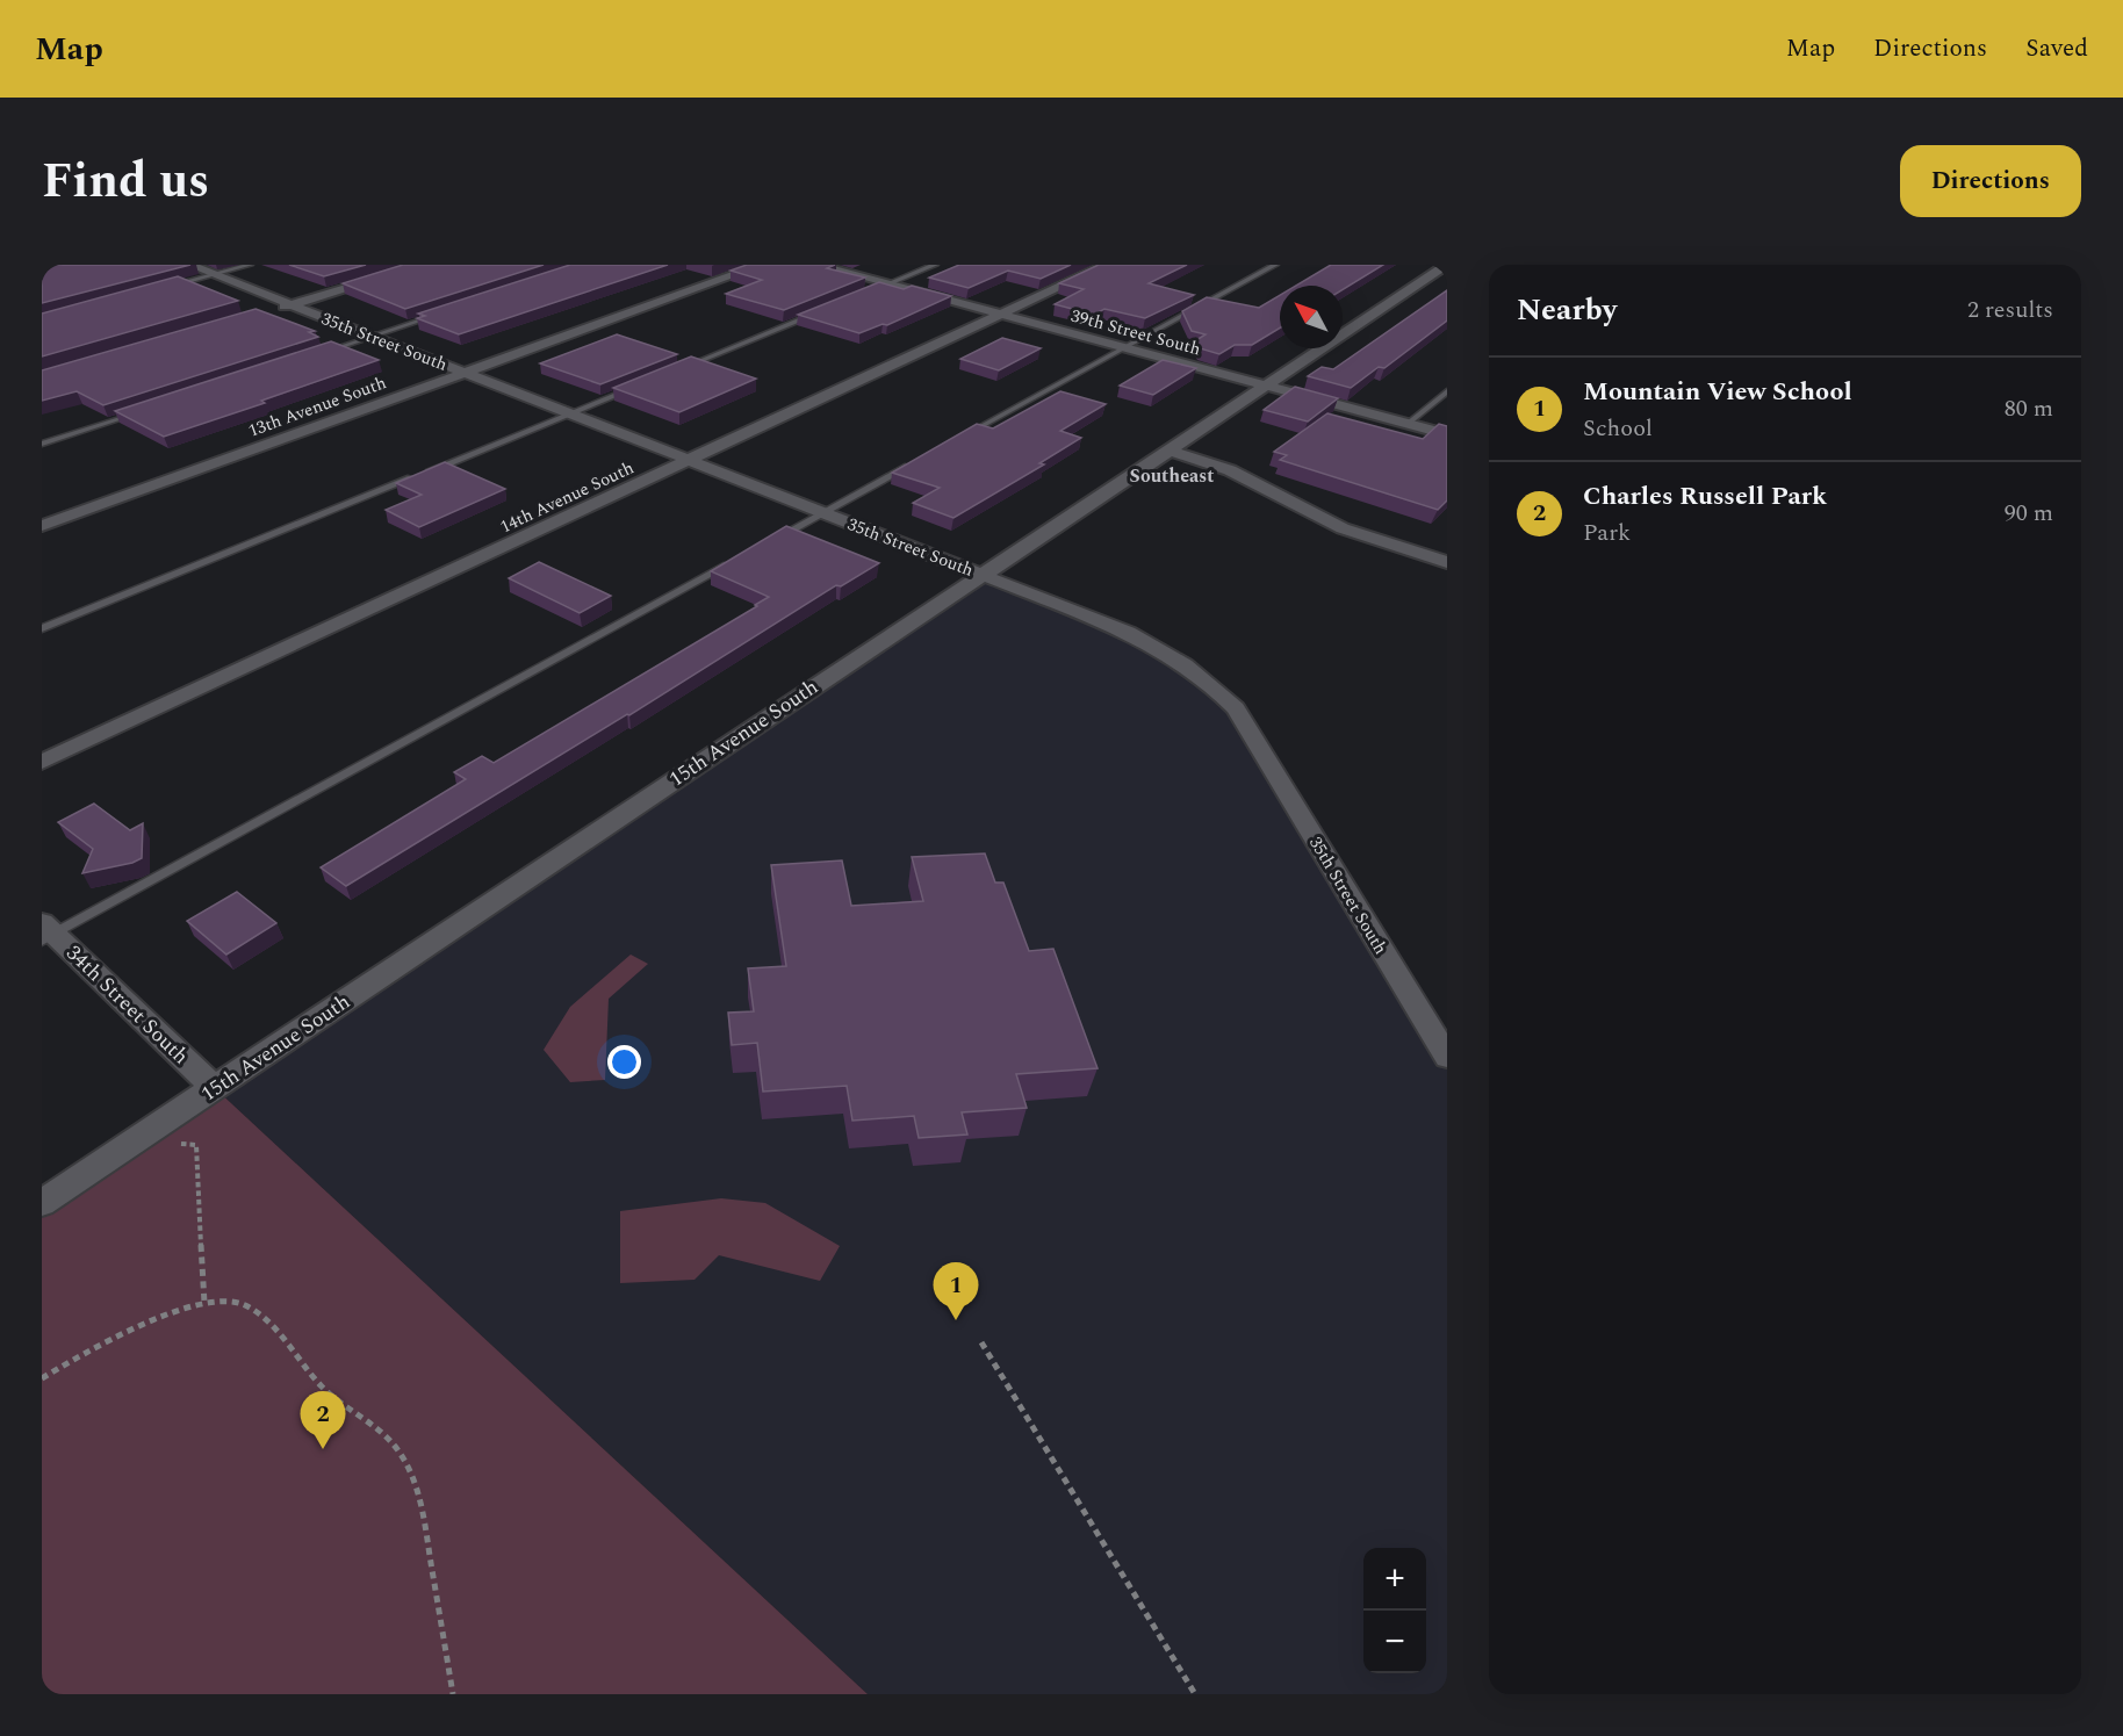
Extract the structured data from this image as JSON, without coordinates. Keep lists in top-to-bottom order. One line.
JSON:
{"streets":{"street":["39th Street South","35th Street South","13th Avenue South","14th Avenue South","15th Avenue South","34th Street South"]},"crossings":[["39th Street South","14th Avenue South"],["39th Street South","15th Avenue South"],["35th Street South","13th Avenue South"],["35th Street South","14th Avenue South"],["35th Street South","15th Avenue South"],["15th Avenue South","34th Street South"]],"districts":["Southeast"],"north":"top left","page":{"header":"Map","nav":["Map","Directions","Saved"],"title":"Find us","buttons":"Directions","heading":["Nearby","2 results"],"list":[{"mark":"1","name":"Mountain View School","note":"School","value":"80 m"},{"mark":"2","name":"Charles Russell Park","note":"Park","value":"90 m"}],"pins":["1","2"],"map_buttons":["+","−"]}}
